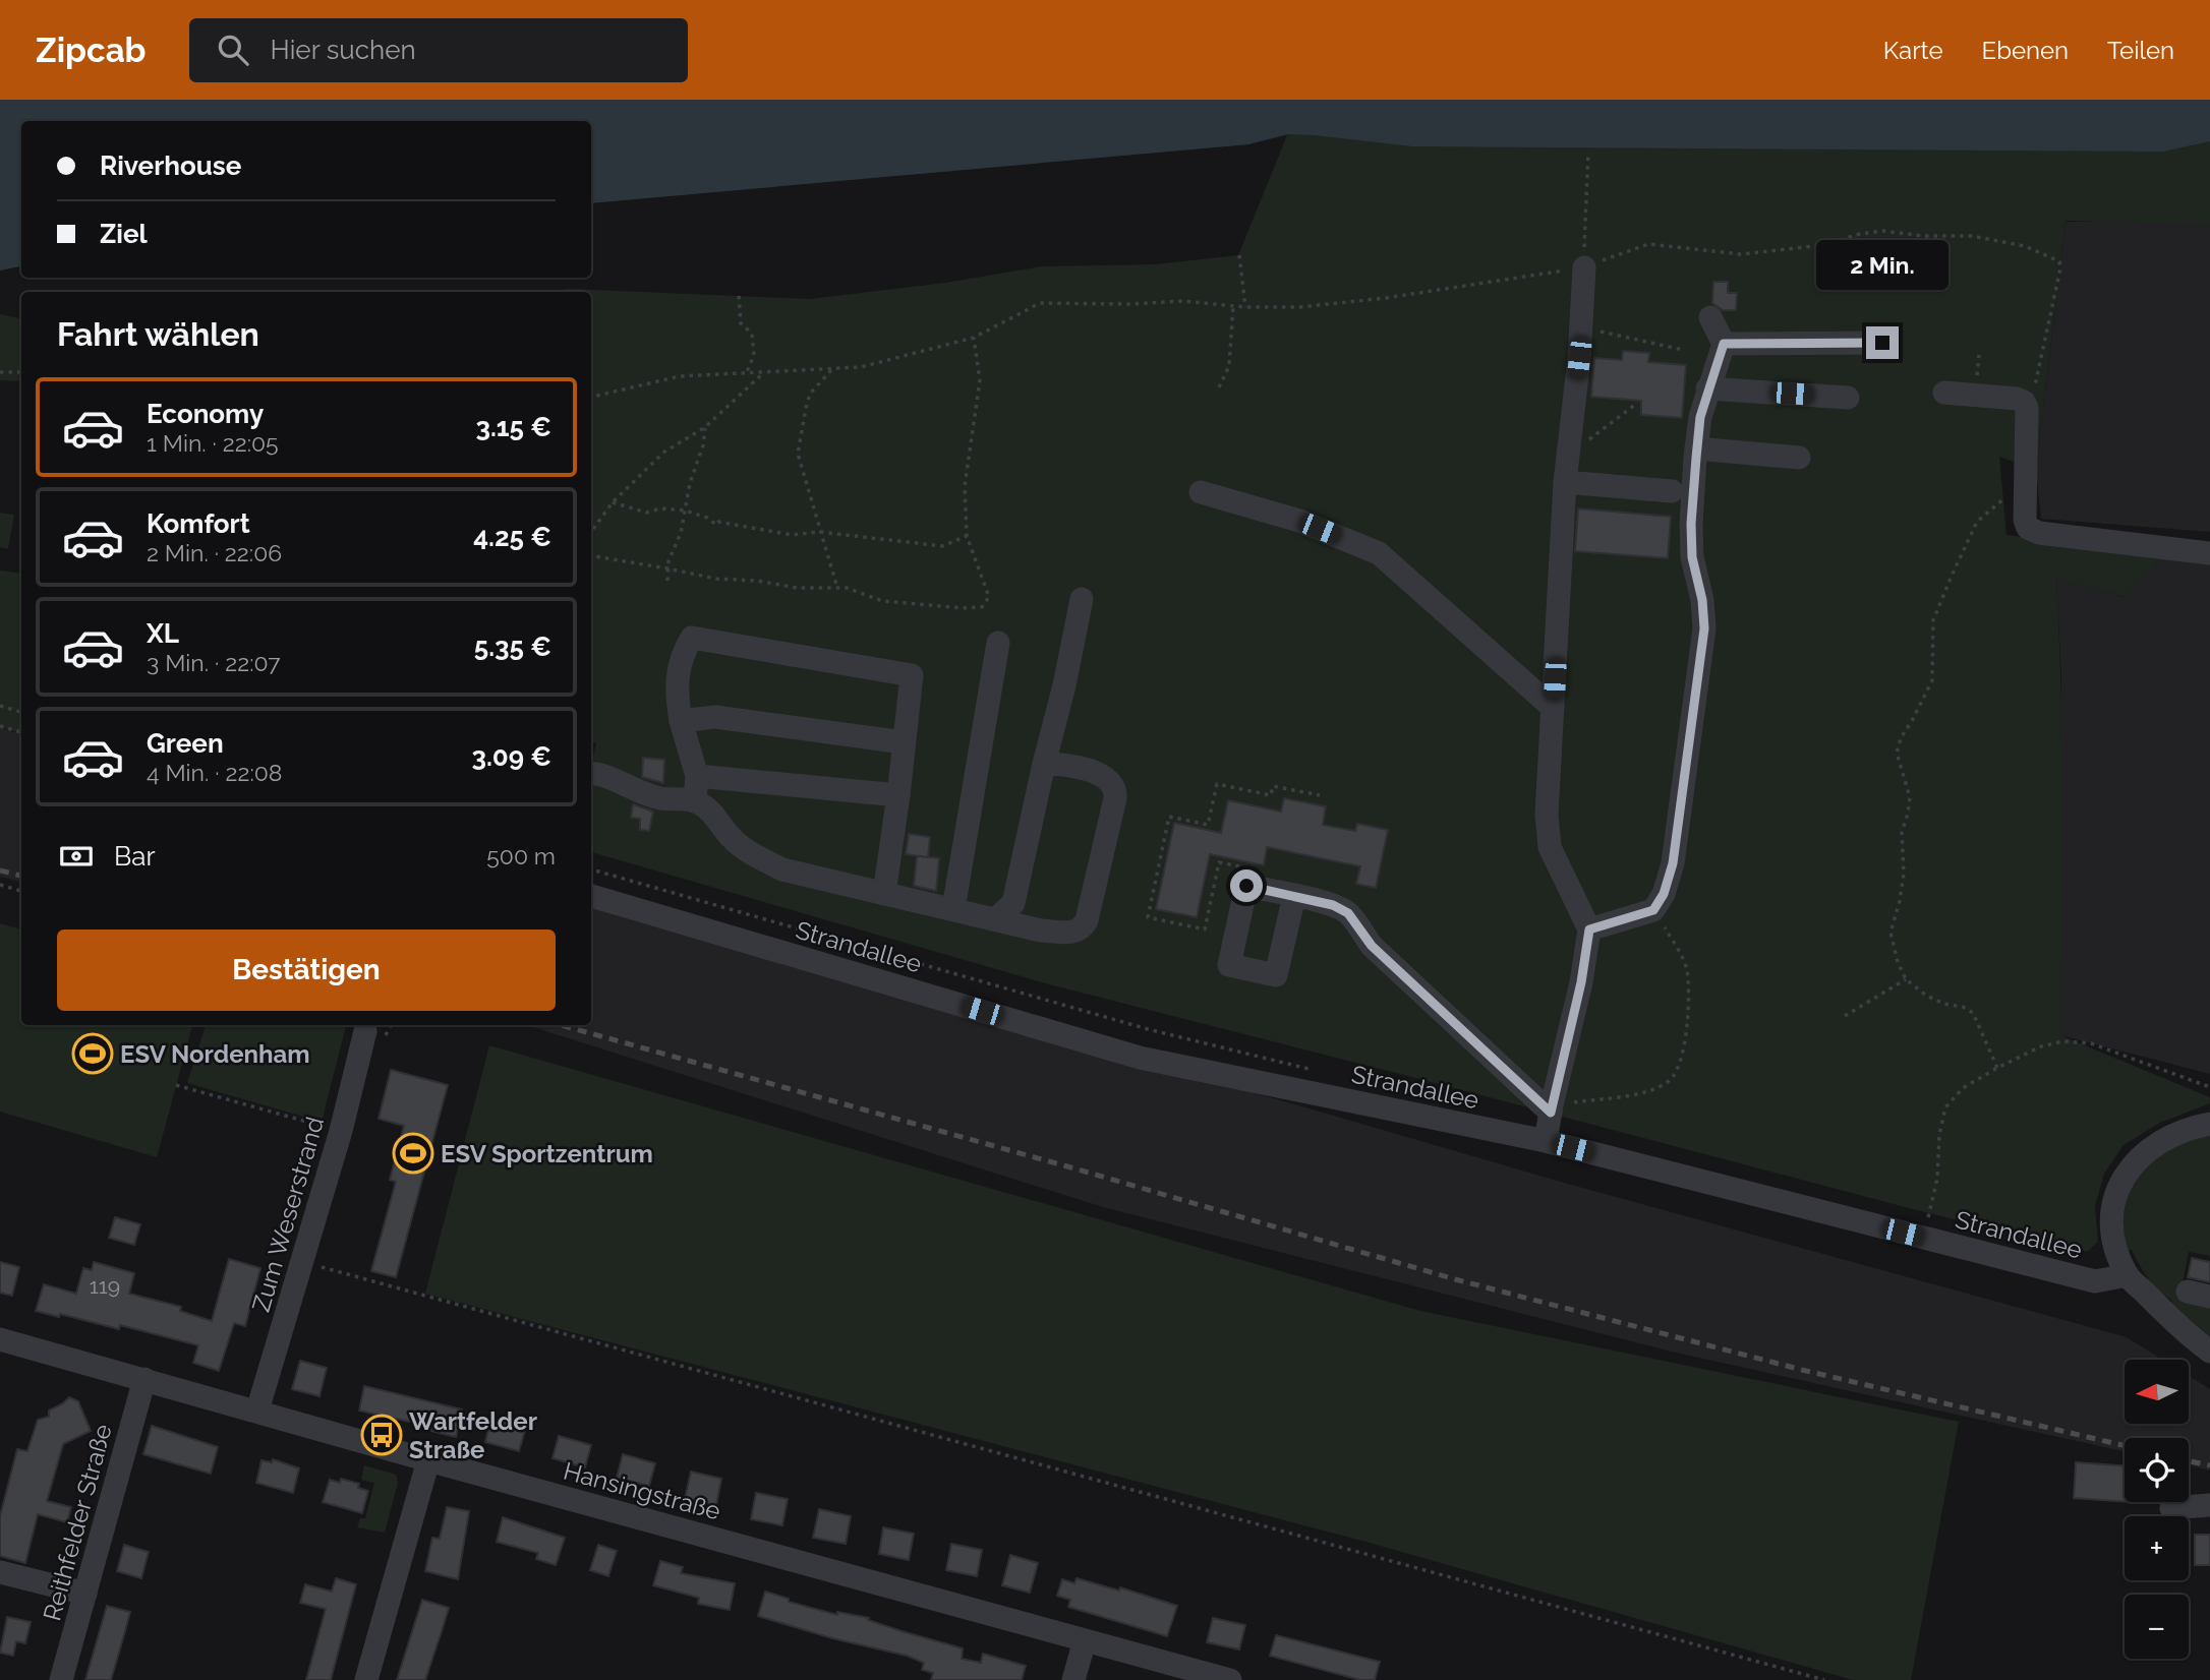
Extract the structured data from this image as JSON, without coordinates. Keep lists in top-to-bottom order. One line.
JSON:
{"streets":{"street":["Strandallee","Zum Weserstrand","Hansingstraße","Reithfelder Straße"]},"crossings":[["Zum Weserstrand","Hansingstraße"],["Hansingstraße","Reithfelder Straße"]],"places":{"sports":["ESV Nordenham","ESV Sportzentrum"],"bus stop":["Wartfelder Straße"]},"house_numbers":["119"],"north":"left","page":{"header":"Zipcab","search":"Hier suchen","nav":["Karte","Ebenen","Teilen"],"banner":["Riverhouse","Ziel"],"bubble":"2 Min.","heading":"Fahrt wählen","list":[{"name":"Economy","note":"1 Min. · 22:05","value":"3.15 €"},{"name":"Komfort","note":"2 Min. · 22:06","value":"4.25 €"},{"name":"XL","note":"3 Min. · 22:07","value":"5.35 €"},{"name":"Green","note":"4 Min. · 22:08","value":"3.09 €"}],"pay":["Bar","500 m"],"buttons":"Bestätigen","map_buttons":["+","−"]}}
